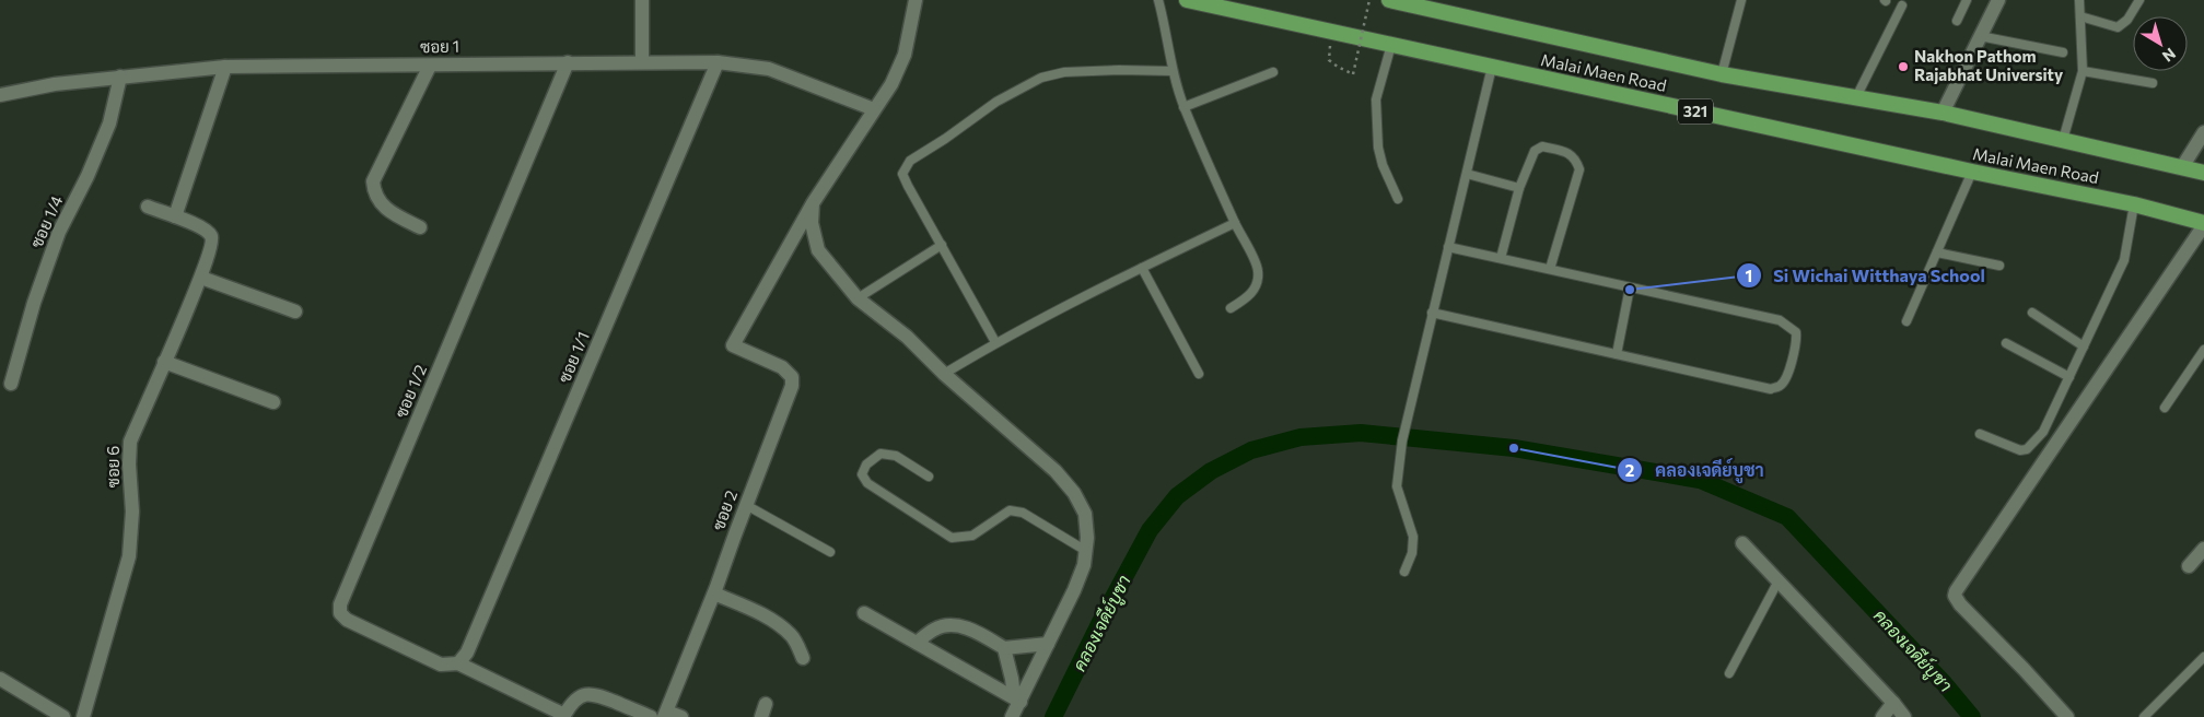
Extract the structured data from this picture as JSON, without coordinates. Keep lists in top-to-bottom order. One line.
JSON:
{"streets":{"highway":["Malai Maen Road","321"],"street":["ซอย 1","ซอย 1/4","ซอย 1/1","ซอย 1/2","ซอย 6","ซอย 2"]},"crossings":[["ซอย 1","ซอย 1/4"],["ซอย 1","ซอย 1/1"],["ซอย 1","ซอย 1/2"],["ซอย 1/1","ซอย 1/2"]],"water":["คลองเจดีย์บูชา"],"places":["Nakhon Pathom Rajabhat University","Si Wichai Witthaya School","คลองเจดีย์บูชา"],"north":"bottom right"}
